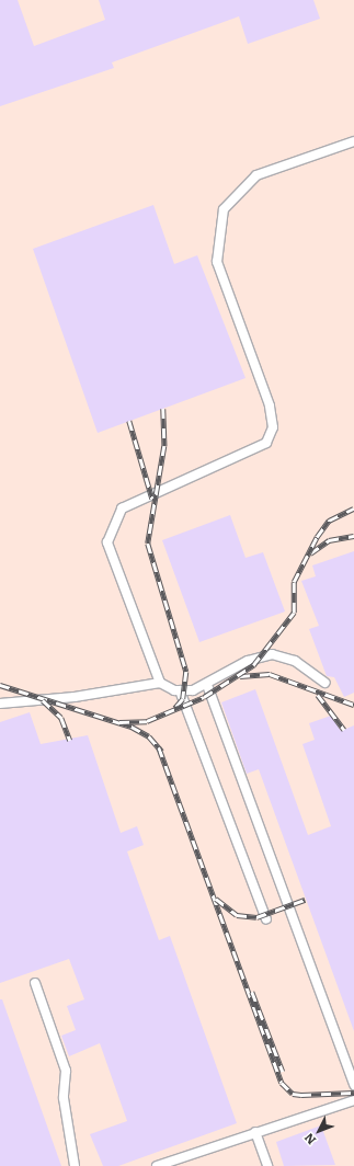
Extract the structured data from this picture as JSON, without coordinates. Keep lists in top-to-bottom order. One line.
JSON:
{"north":"bottom left"}
